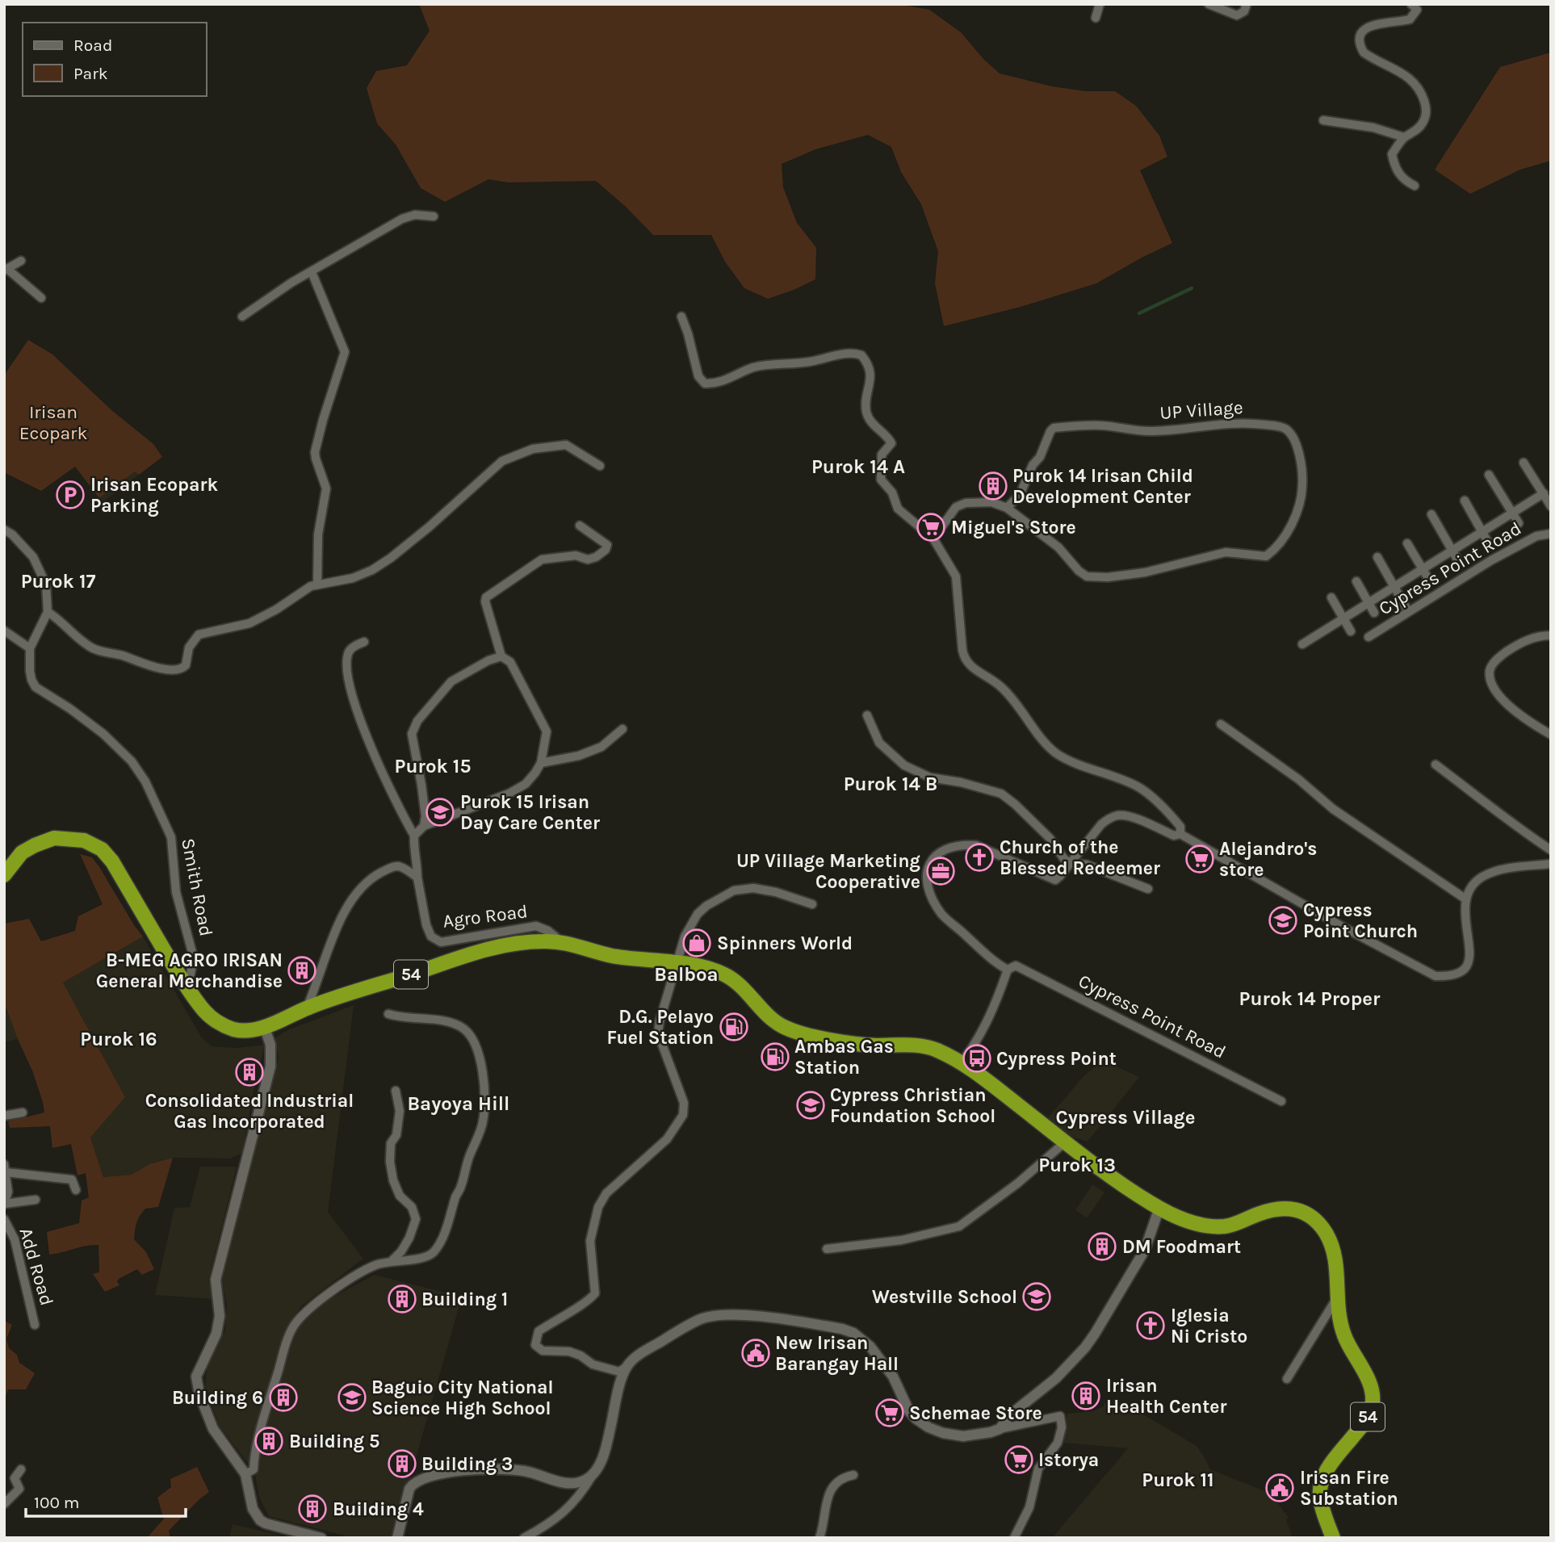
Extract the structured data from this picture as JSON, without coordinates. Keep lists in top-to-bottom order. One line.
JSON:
{"streets":{"highway":["54"],"street":["UP Village","Cypress Point Road","Smith Road","Agro Road","Add Road"]},"crossings":[["Smith Road","54"],["Agro Road","54"]],"districts":["Purok 14 A","Purok 17","Purok 15","Purok 14 B","Balboa","Purok 14 Proper","Purok 16","Bayoya Hill","Cypress Village","Purok 13","Purok 11"],"parks":["Irisan Ecopark"],"places":{"building":["Purok 14 Irisan Child Development Center","B-MEG AGRO IRISAN General Merchandise","Consolidated Industrial Gas Incorporated","DM Foodmart","Building 1","Irisan Health Center","Building 6","Building 5","Building 3","Building 4"],"parking":["Irisan Ecopark Parking"],"supermarket":["Miguel's Store","Alejandro's store","Schemae Store","Istorya"],"school or university":["Purok 15 Irisan Day Care Center","Cypress Point Church","Cypress Christian Foundation School","Westville School","Baguio City National Science High School"],"church":["Church of the Blessed Redeemer","Iglesia Ni Cristo"],"office":["UP Village Marketing Cooperative"],"shop":["Spinners World"],"fuel station":["D.G. Pelayo Fuel Station","Ambas Gas Station"],"bus stop":["Cypress Point"],"public building":["New Irisan Barangay Hall","Irisan Fire Substation"]},"legend":["Road","Park"],"scale_bar":"100 m"}
